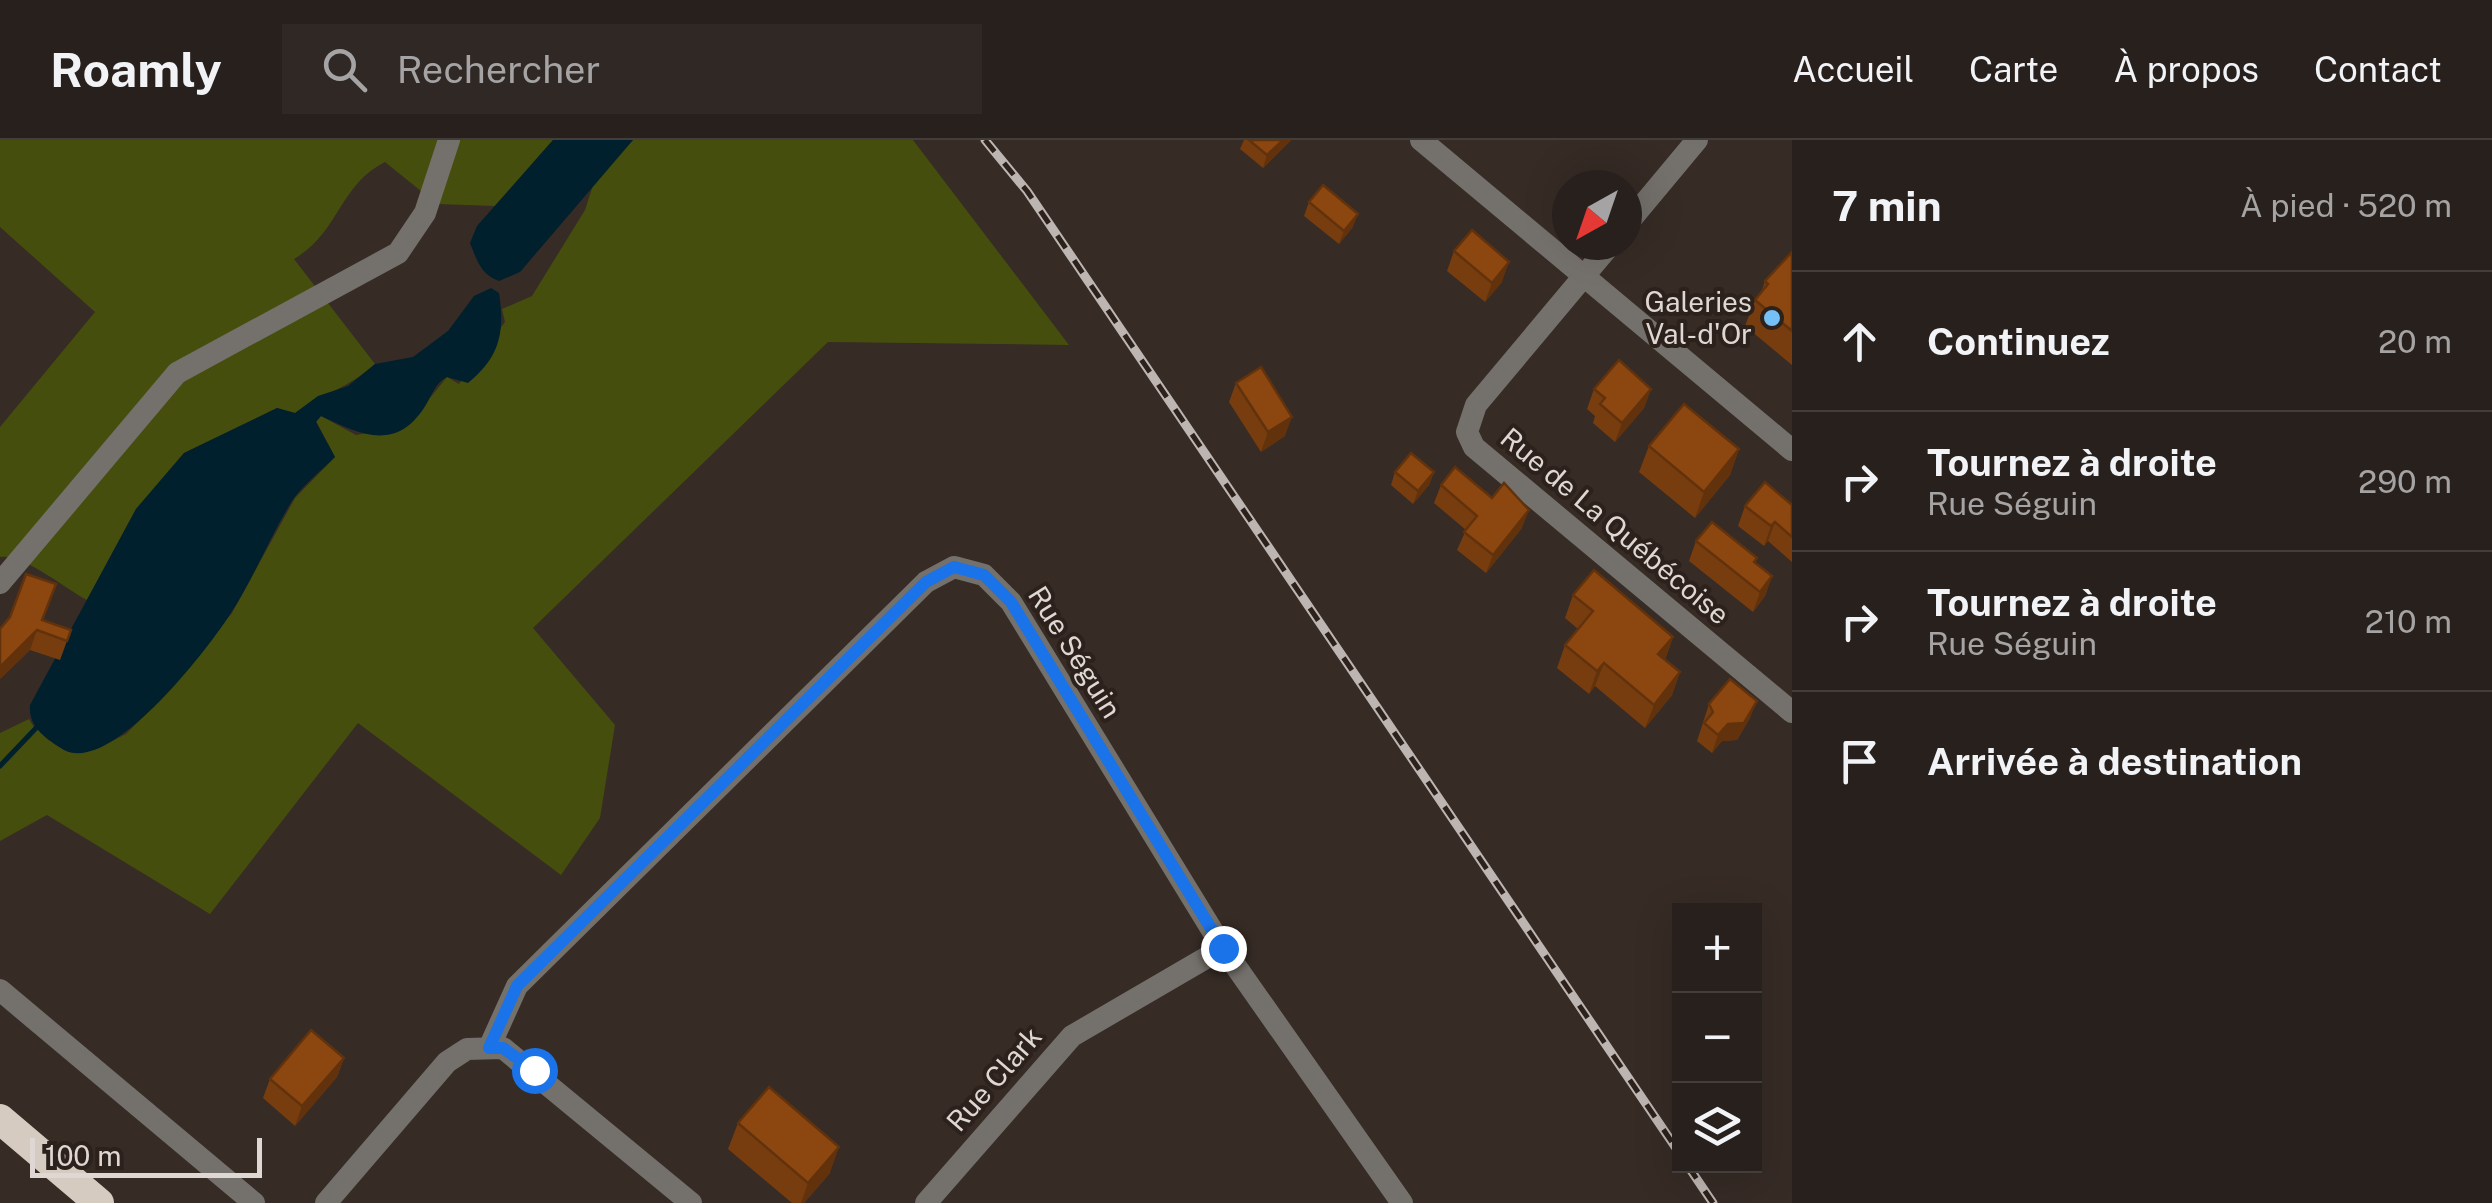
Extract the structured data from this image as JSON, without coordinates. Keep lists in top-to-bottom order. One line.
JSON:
{"streets":{"street":["Rue de La Québécoise","Rue Séguin","Rue Clark"]},"crossings":[["Rue Séguin","Rue Clark"]],"places":["Galeries Val-d'Or"],"scale_bar":"100 m","north":"bottom left","page":{"header":"Roamly","search":"Rechercher","nav":["Accueil","Carte","À propos","Contact"],"heading":["7 min","À pied · 520 m"],"list":[["Continuez","20 m"],["Tournez à droite","Rue Séguin","290 m"],["Tournez à droite","Rue Séguin","210 m"],"Arrivée à destination"],"map_buttons":["+","−"],"scale":"100 m"}}
